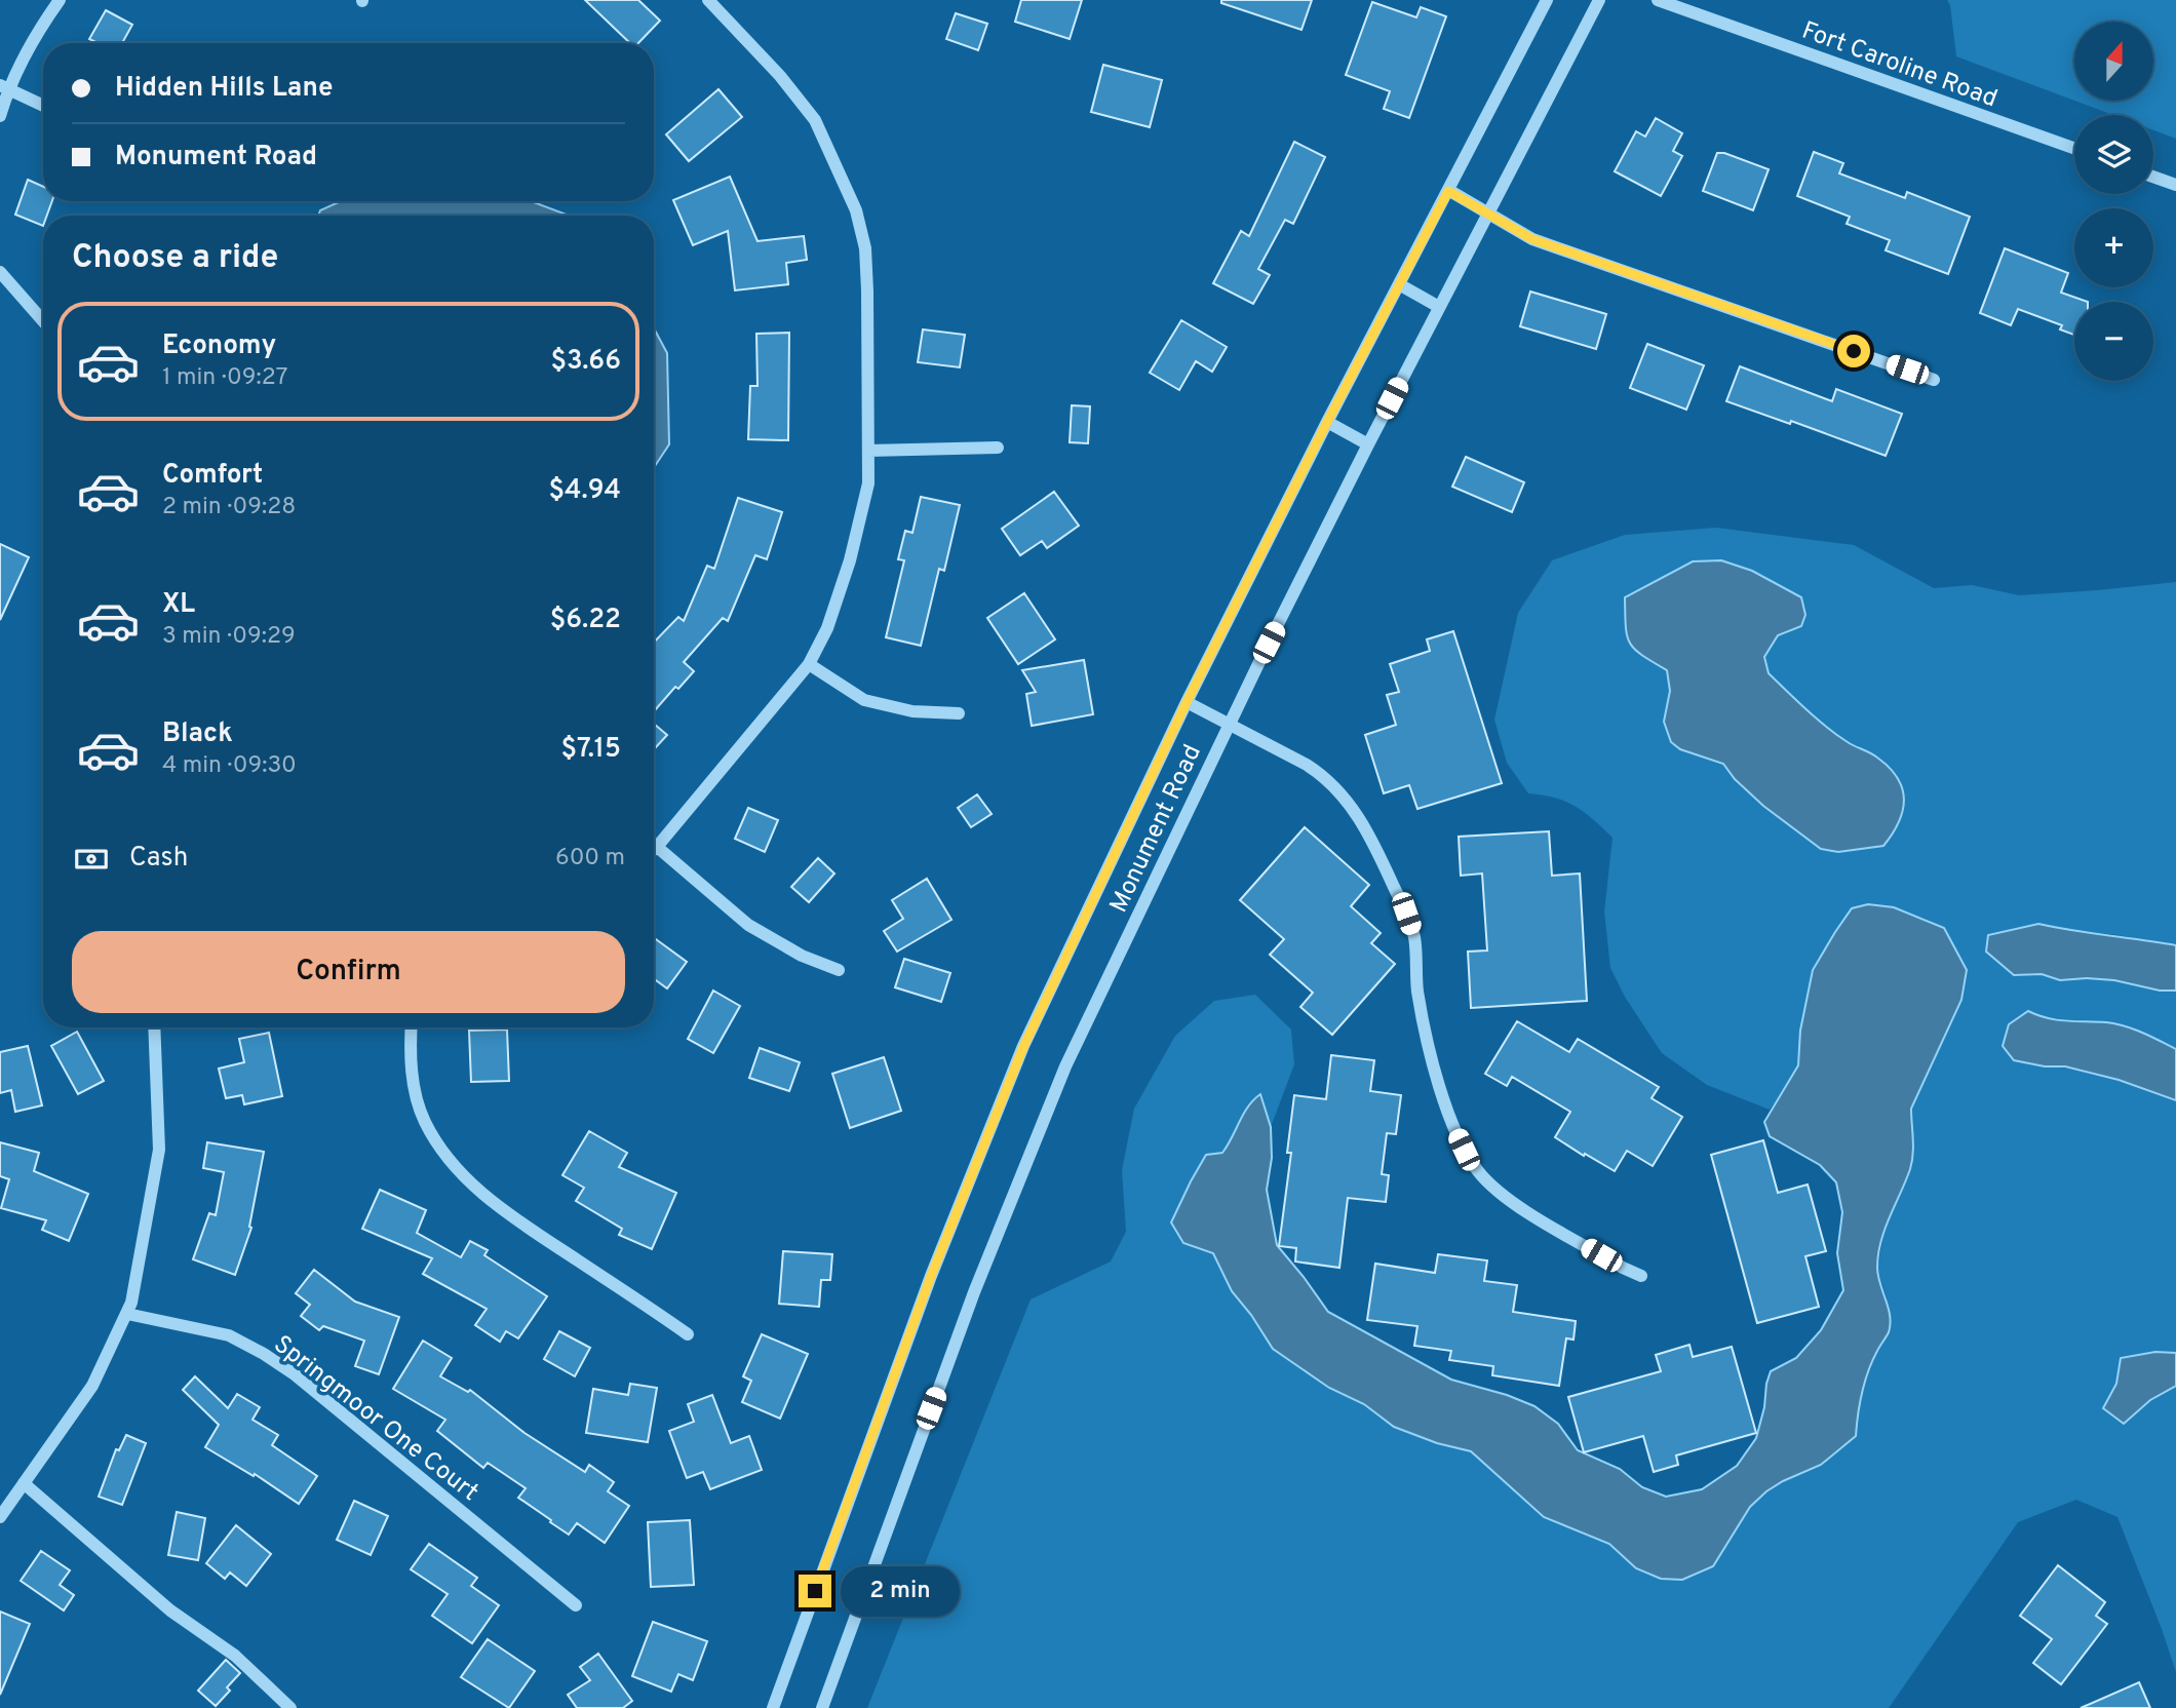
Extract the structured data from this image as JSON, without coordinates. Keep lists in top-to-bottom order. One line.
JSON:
{"streets":{"street":["Fort Caroline Road","Monument Road","Springmoor One Court"]},"north":"top","page":{"map_buttons":["+","−"],"banner":["Hidden Hills Lane","Monument Road"],"heading":"Choose a ride","list":[{"name":"Economy","note":"1 min · 09:27","value":"$3.66"},{"name":"Comfort","note":"2 min · 09:28","value":"$4.94"},{"name":"XL","note":"3 min · 09:29","value":"$6.22"},{"name":"Black","note":"4 min · 09:30","value":"$7.15"}],"pay":["Cash","600 m"],"buttons":"Confirm","bubble":"2 min"}}
